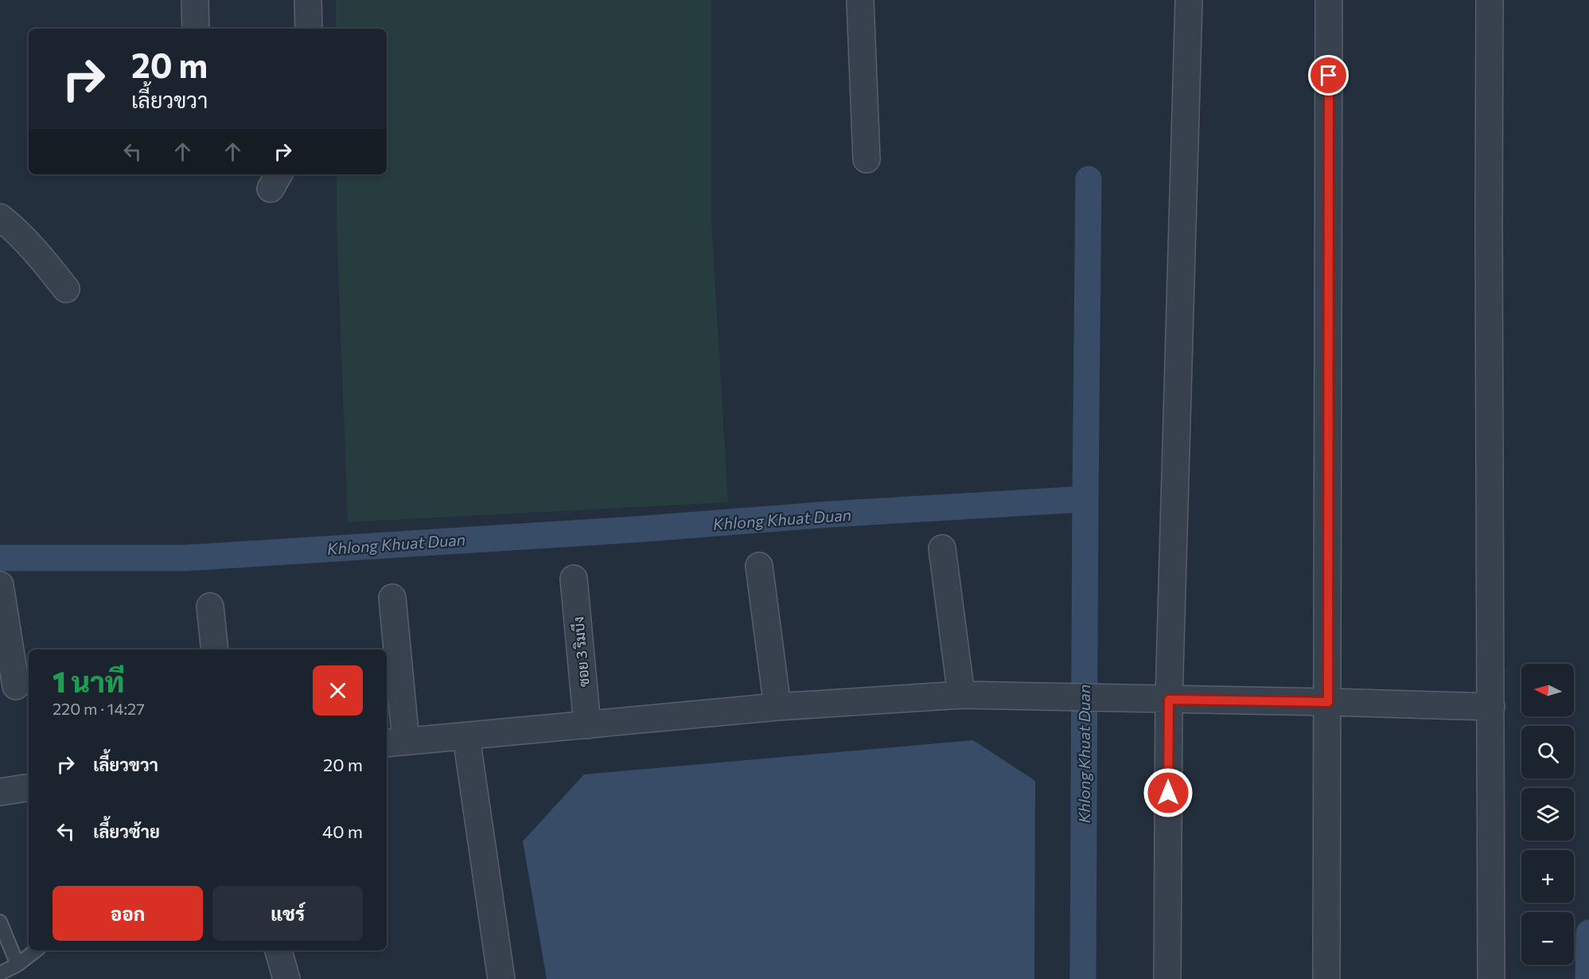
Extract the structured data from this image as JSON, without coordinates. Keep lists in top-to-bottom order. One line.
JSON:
{"streets":{"street":["ซอย 3 ริมบึง"]},"water":["Khlong Khuat Duan"],"north":"left","page":{"turn":["20 m","เลี้ยวขวา"],"heading":["1 นาที","220 m · 14:27"],"map_buttons":["+","−"],"list":[{"name":"เลี้ยวขวา","value":"20 m"},{"name":"เลี้ยวซ้าย","value":"40 m"}],"buttons":["ออก","แชร์"]}}
